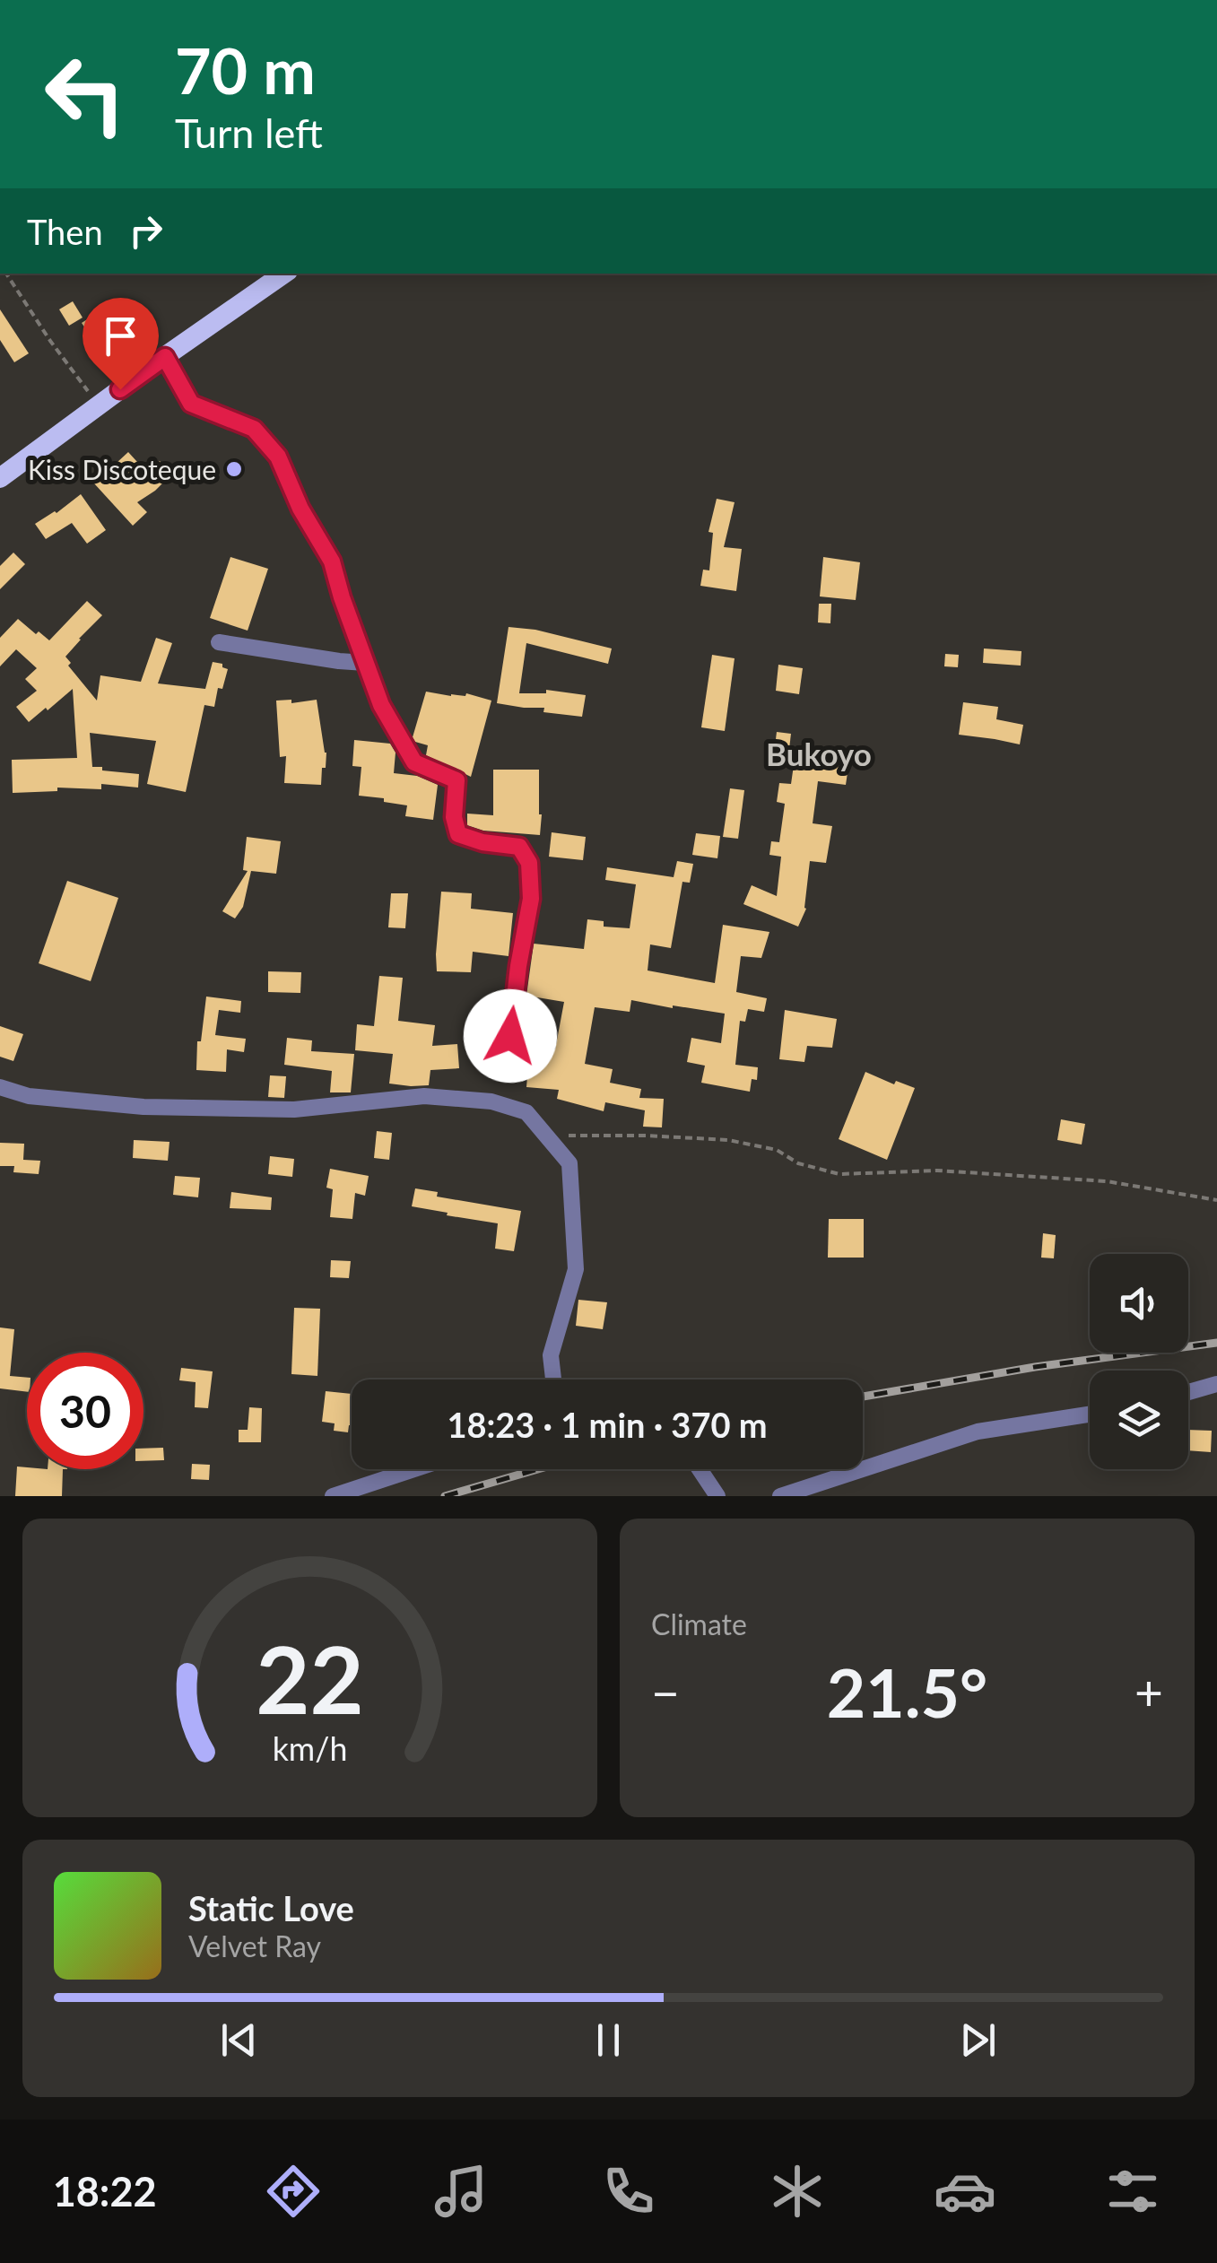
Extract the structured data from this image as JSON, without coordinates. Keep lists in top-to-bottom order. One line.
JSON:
{"districts":["Bukoyo"],"places":["Kiss Discoteque"],"page":{"turn":["70 m","Turn left"],"then":"Then","limit":"30","trip":"18:23 · 1 min · 370 m","tile":"Climate","heat":["−","21.5°","+"],"song":["Static Love","Velvet Ray"],"tabs":"18:22","gauge":["22","km/h"]}}
